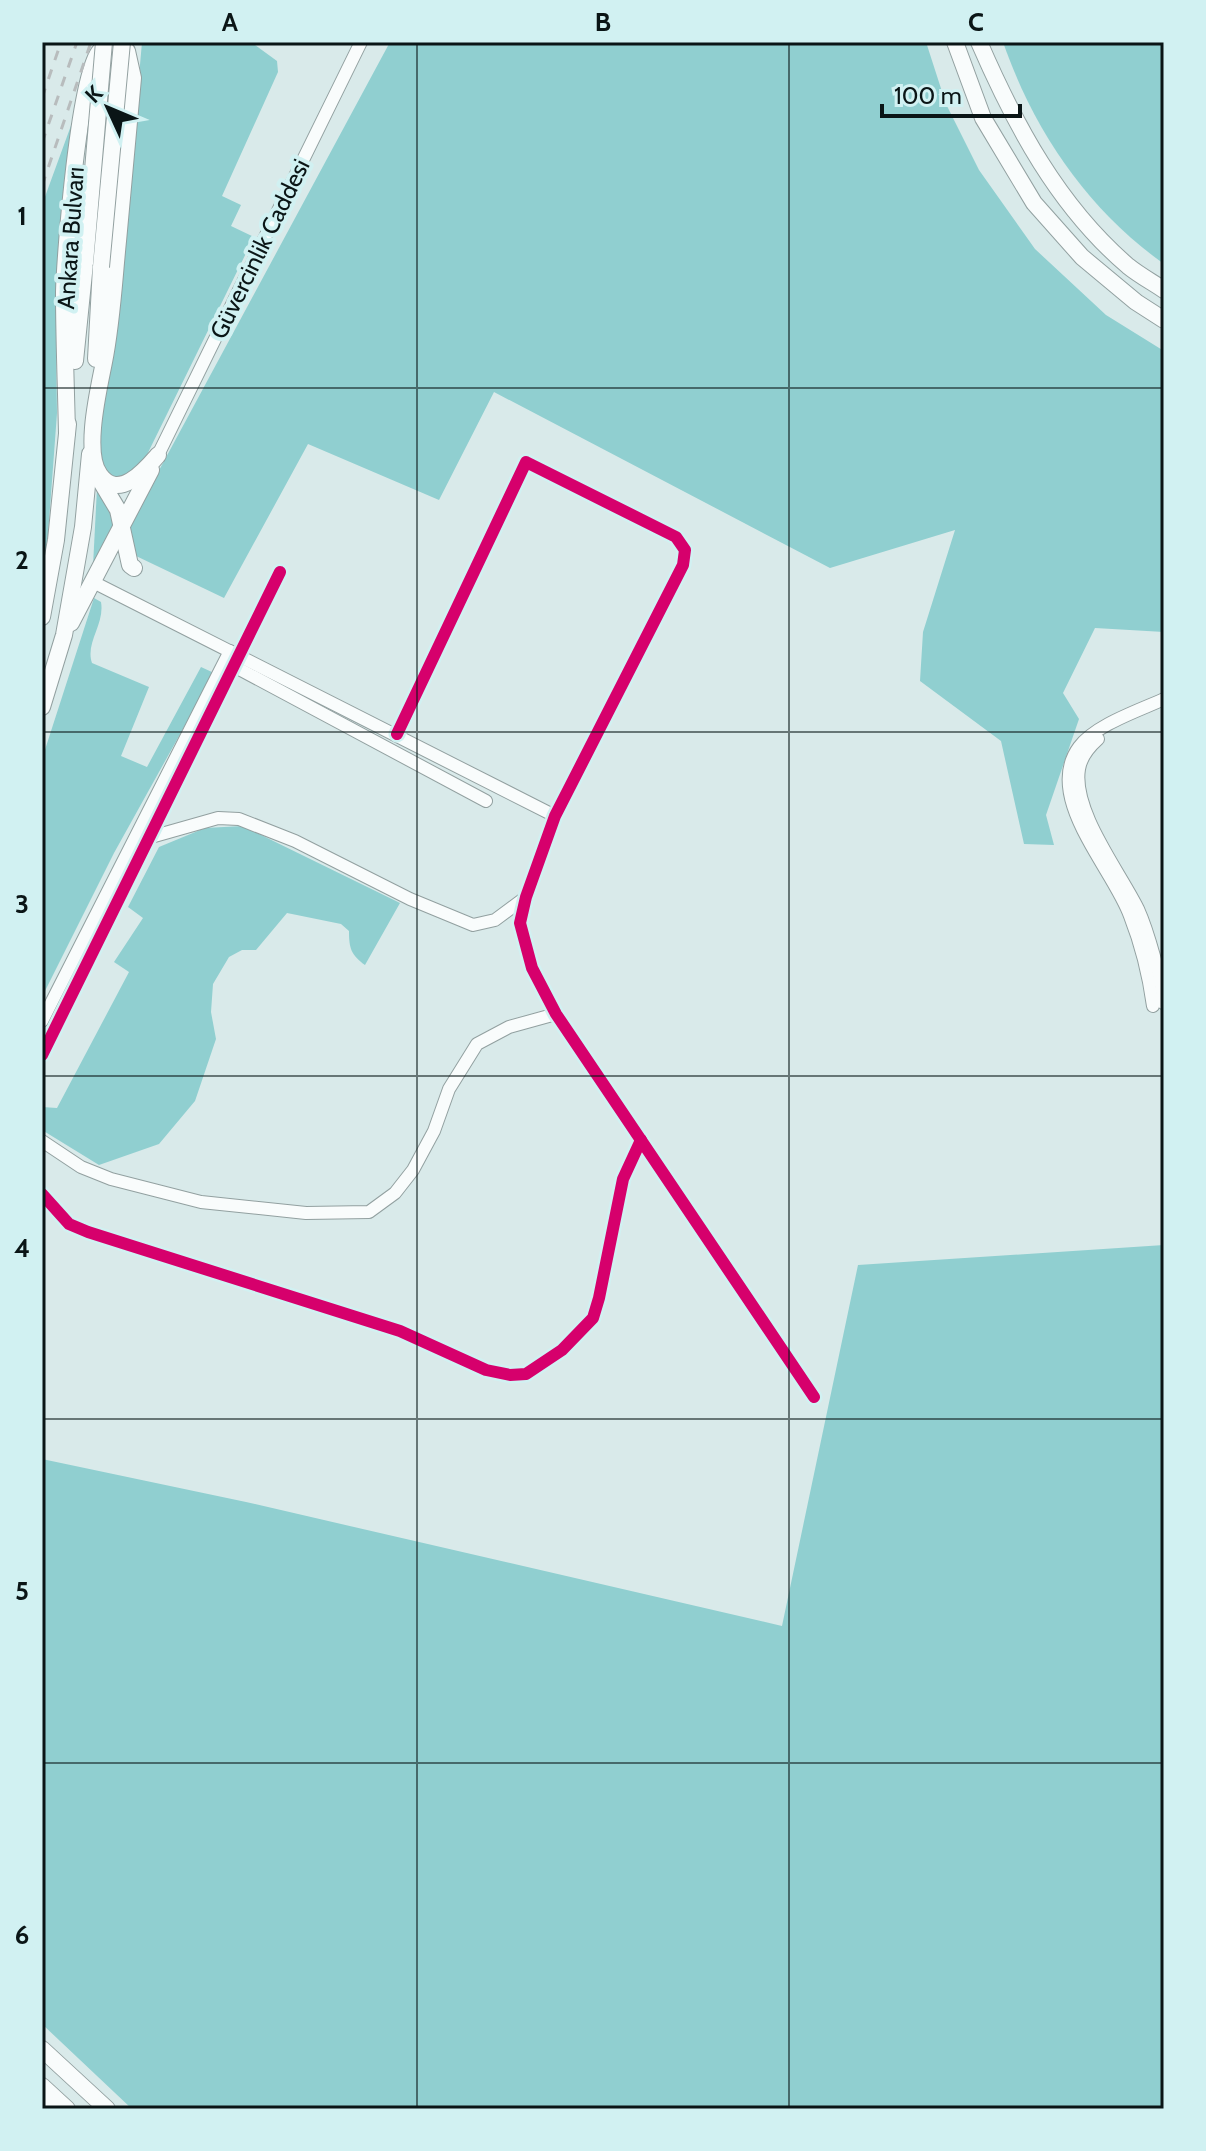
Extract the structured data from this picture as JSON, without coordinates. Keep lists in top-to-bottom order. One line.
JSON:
{"streets":{"main road":["Ankara Bulvarı"],"street":["Güvercinlik Caddesi"]},"scale_bar":"100 m","north":"top left","grid":{"columns":["A","B","C"],"rows":["1","2","3","4","5","6"]}}
